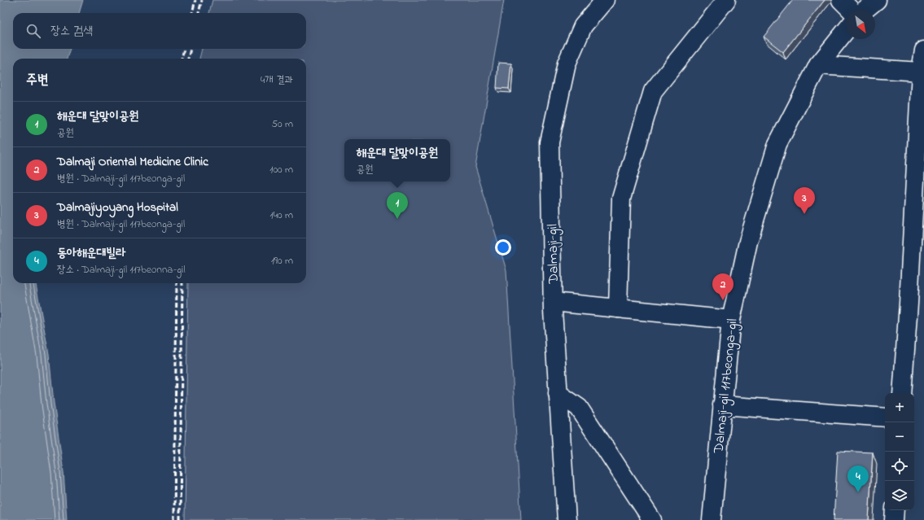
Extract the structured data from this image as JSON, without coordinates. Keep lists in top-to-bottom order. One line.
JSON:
{"streets":{"street":["Dalmaji-gil","Dalmaji-gil 117beonga-gil"]},"north":"bottom right","page":{"search":"장소 검색","heading":["주변","4개 결과"],"list":[{"mark":"1","name":"해운대 달맞이공원","note":"공원","value":"50 m"},{"mark":"2","name":"Dalmaji Oriental Medicine Clinic","note":"병원 · Dalmaji-gil 117beonga-gil","value":"100 m"},{"mark":"3","name":"Dalmajiyoyang Hospital","note":"병원 · Dalmaji-gil 117beonga-gil","value":"140 m"},{"mark":"4","name":"동아해운대빌라","note":"장소 · Dalmaji-gil 117beonna-gil","value":"190 m"}],"popup":["해운대 달맞이공원","공원"],"pins":["3","1","2","4"],"map_buttons":["+","−"]}}
